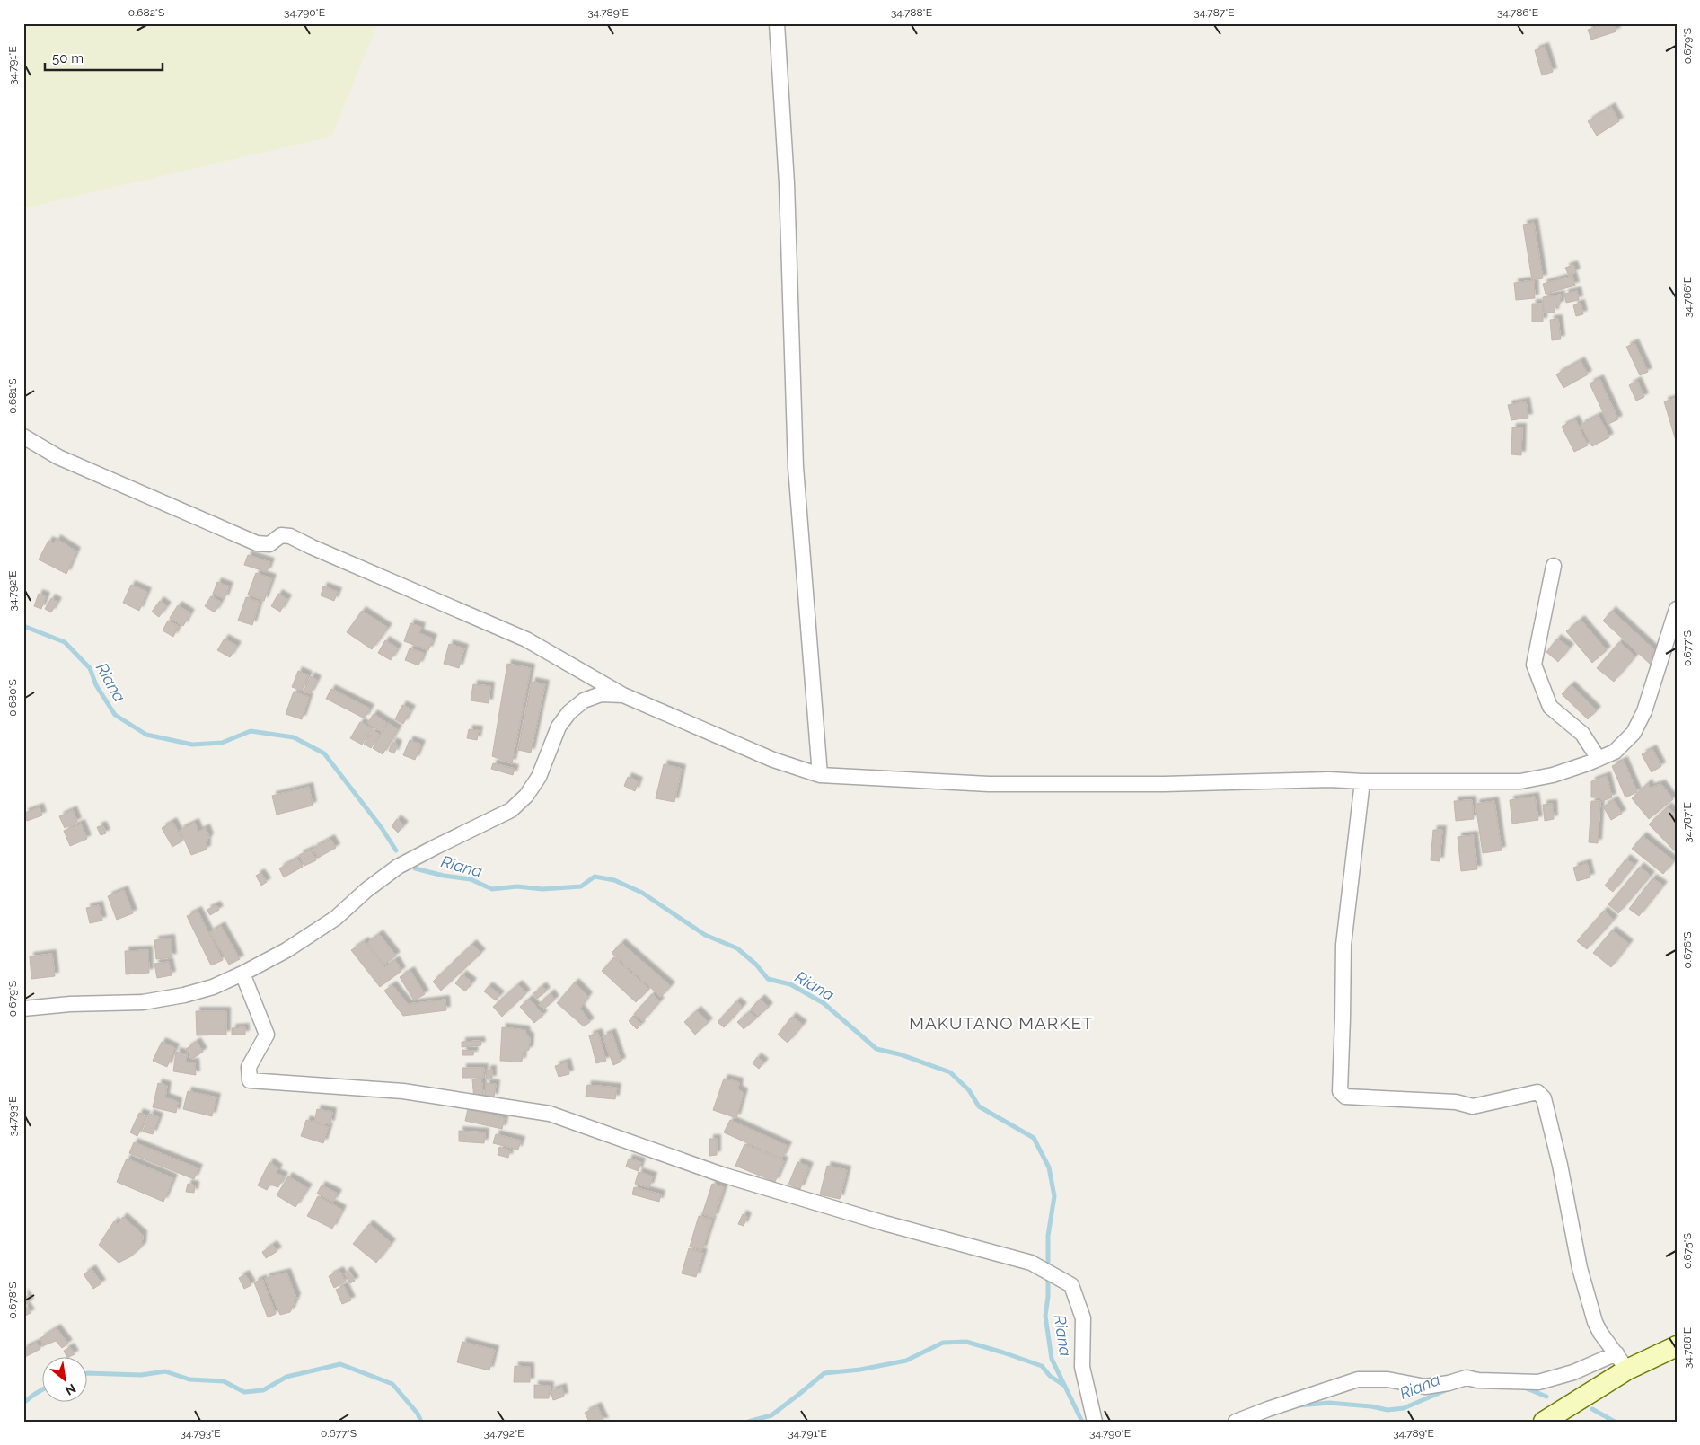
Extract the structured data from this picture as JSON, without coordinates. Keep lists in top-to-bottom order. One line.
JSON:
{"districts":["MAKUTANO MARKET"],"water":["Riana"],"scale_bar":"50 m","north":"bottom right","coordinates":["0.682°S","34.790°E","34.789°E","34.788°E","34.787°E","34.786°E","0.679°S","34.791°E","0.681°S","34.792°E","0.677°S","0.680°S","0.676°S","34.793°E","0.675°S","0.678°S"]}
